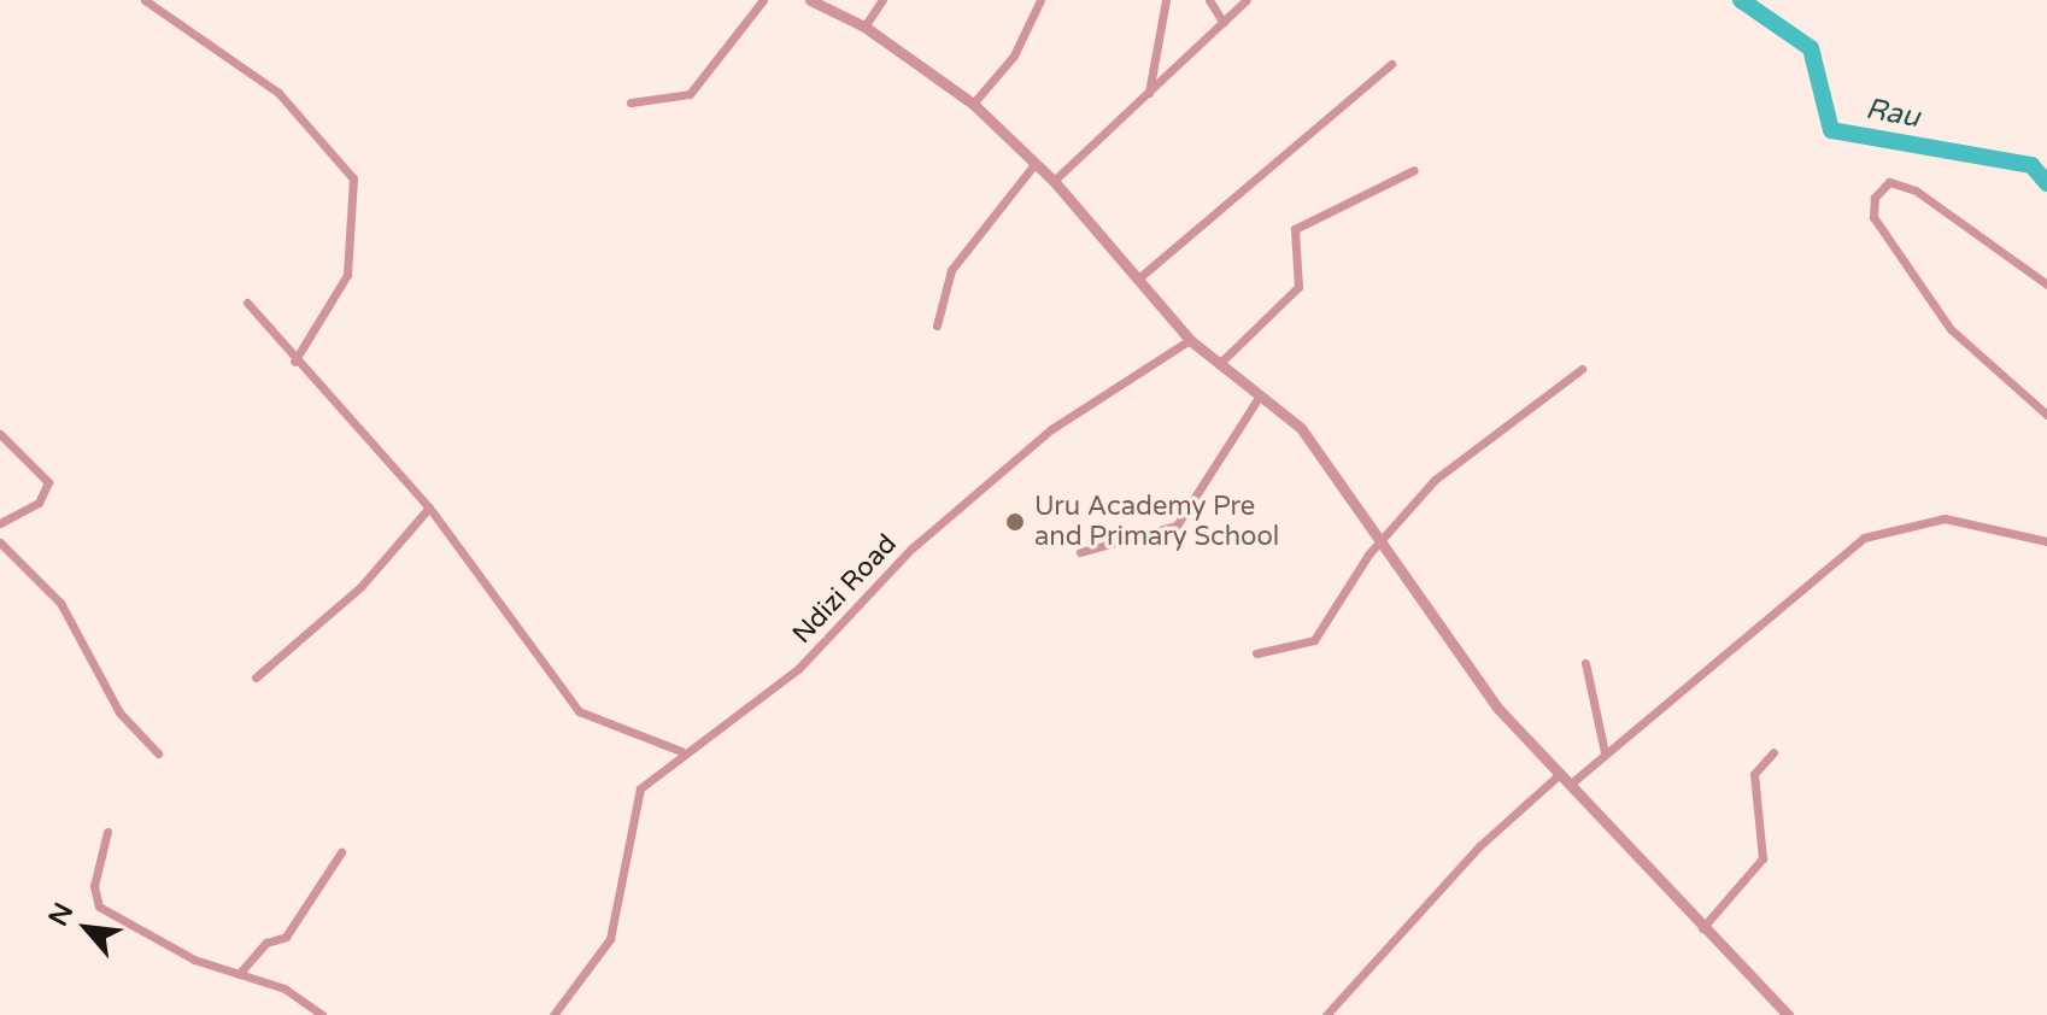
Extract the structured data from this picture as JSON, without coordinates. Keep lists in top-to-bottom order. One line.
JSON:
{"streets":{"street":["Ndizi Road"]},"water":["Rau"],"places":["Uru Academy Pre and Primary School"],"north":"top left"}
